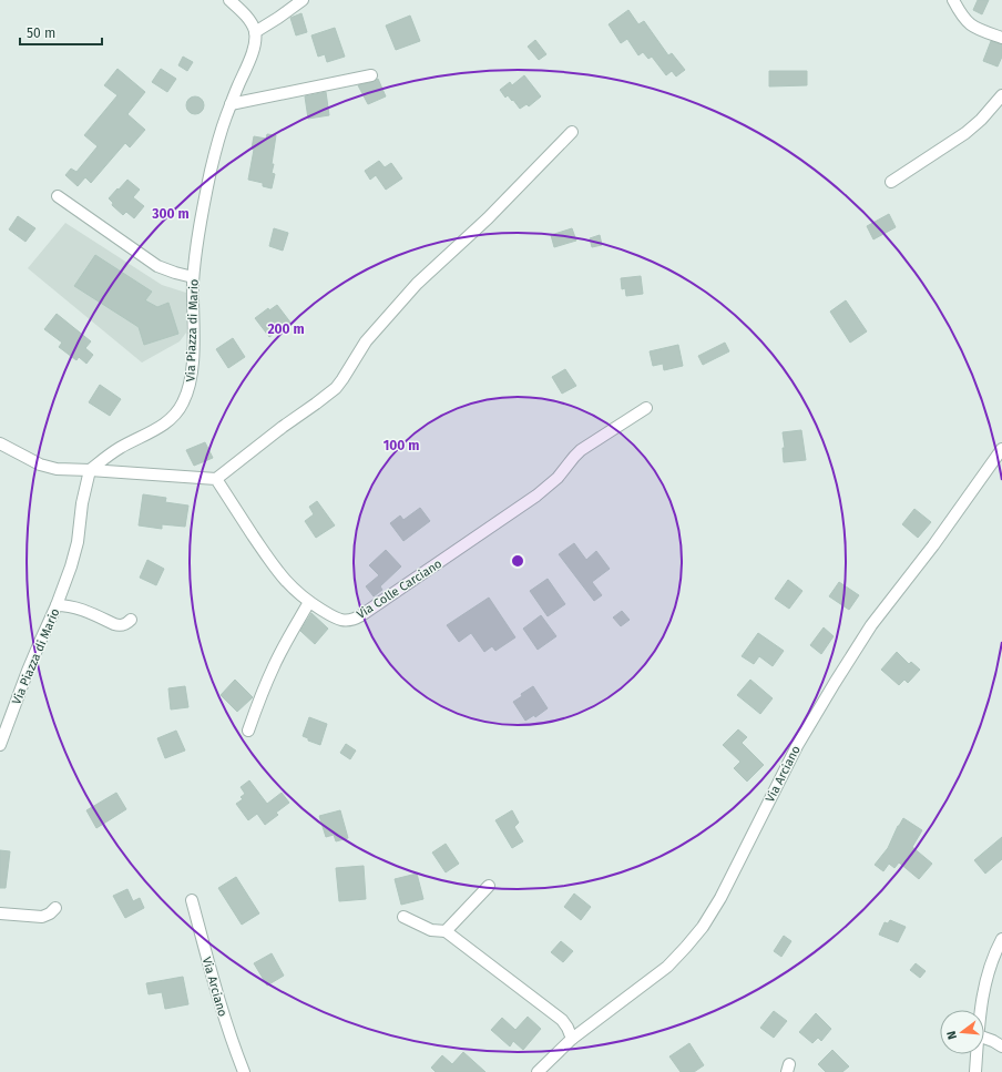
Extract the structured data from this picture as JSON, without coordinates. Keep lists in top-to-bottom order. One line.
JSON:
{"streets":{"street":["Via Piazza di Mario","Via Colle Carciano","Via Arciano"]},"scale_bar":"50 m","north":"left","rings":["300 m","200 m","100 m"]}
